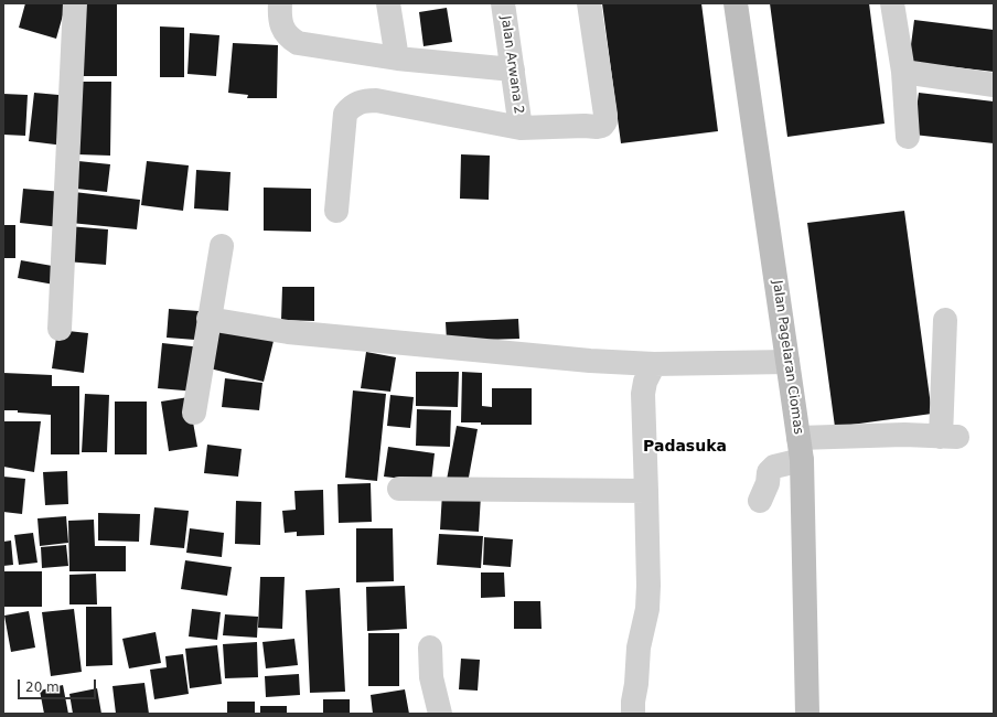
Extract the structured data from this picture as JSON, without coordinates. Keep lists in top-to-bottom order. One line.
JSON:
{"streets":{"main road":["Jalan Pagelaran Ciomas"],"street":["Jalan Arwana 2"]},"districts":["Padasuka"],"scale_bar":"20 m"}
